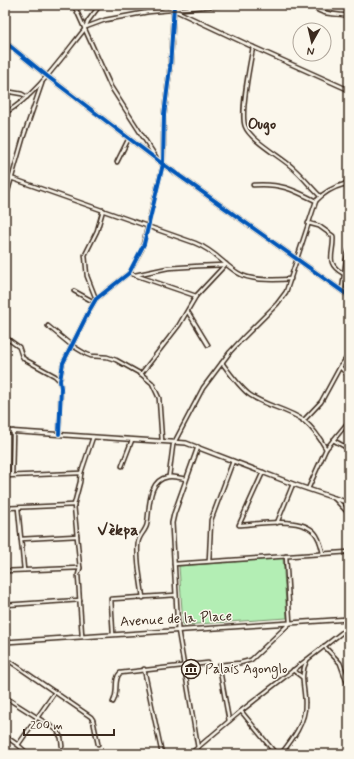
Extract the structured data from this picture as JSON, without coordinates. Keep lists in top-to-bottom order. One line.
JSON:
{"streets":{"street":["Avenue de la Place"]},"districts":["Ougo","Vèkpa"],"places":{"museum":["Palais Agonglo"]},"scale_bar":"200 m","north":"bottom"}
